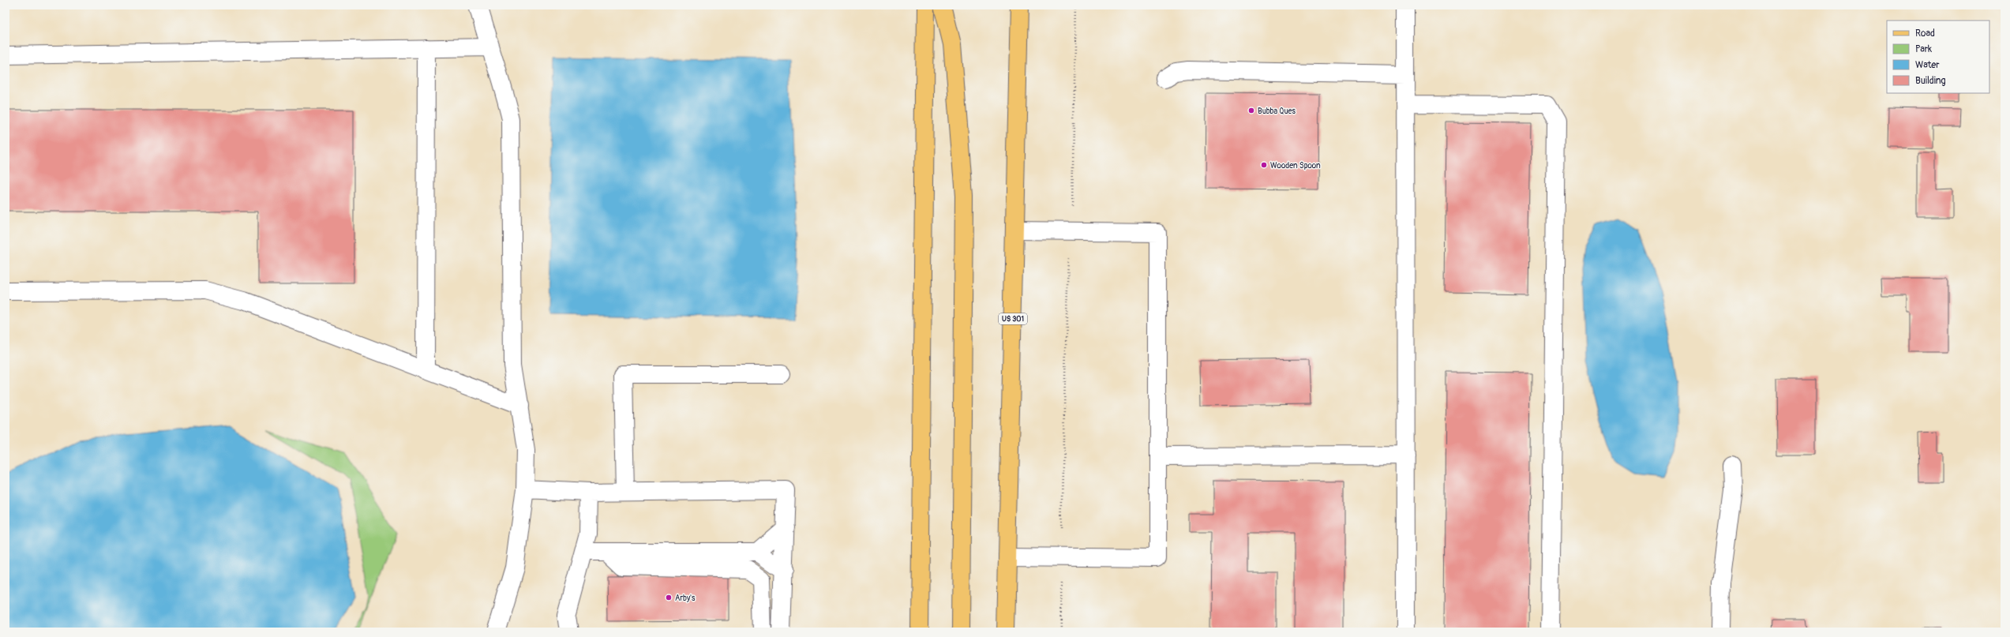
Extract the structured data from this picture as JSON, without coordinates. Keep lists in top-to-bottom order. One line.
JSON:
{"streets":{"main road":["US 301"]},"places":["Bubba Ques","Wooden Spoon","Arby's"],"legend":["Road","Park","Water","Building"]}
